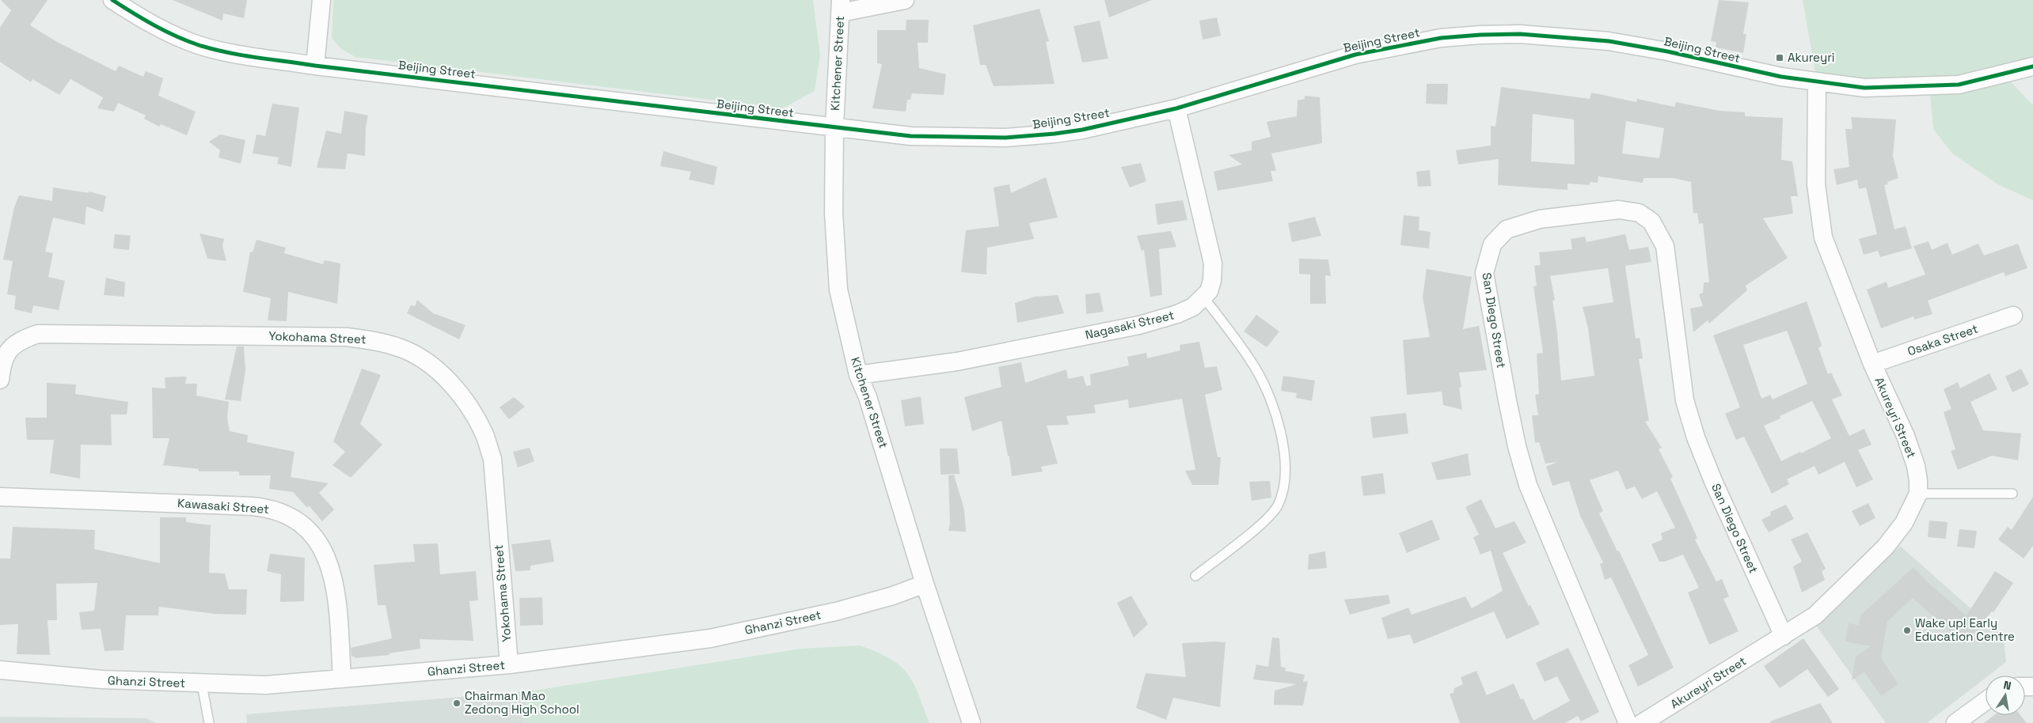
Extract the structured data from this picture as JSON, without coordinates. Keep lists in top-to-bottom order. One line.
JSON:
{"streets":{"street":["Beijing Street","Kitchener Street","San Diego Street","Nagasaki Street","Yokohama Street","Osaka Street","Akureyri Street","Kawasaki Street","Ghanzi Street"]},"crossings":[["Beijing Street","Kitchener Street"],["Beijing Street","Nagasaki Street"],["Beijing Street","Akureyri Street"],["Kitchener Street","Nagasaki Street"],["Kitchener Street","Ghanzi Street"],["San Diego Street","Akureyri Street"],["Yokohama Street","Ghanzi Street"],["Osaka Street","Akureyri Street"],["Kawasaki Street","Ghanzi Street"]],"places":{"transit":["Akureyri"],"other":["Wake up! Early Education Centre","Chairman Mao Zedong High School"]},"north":"top"}
